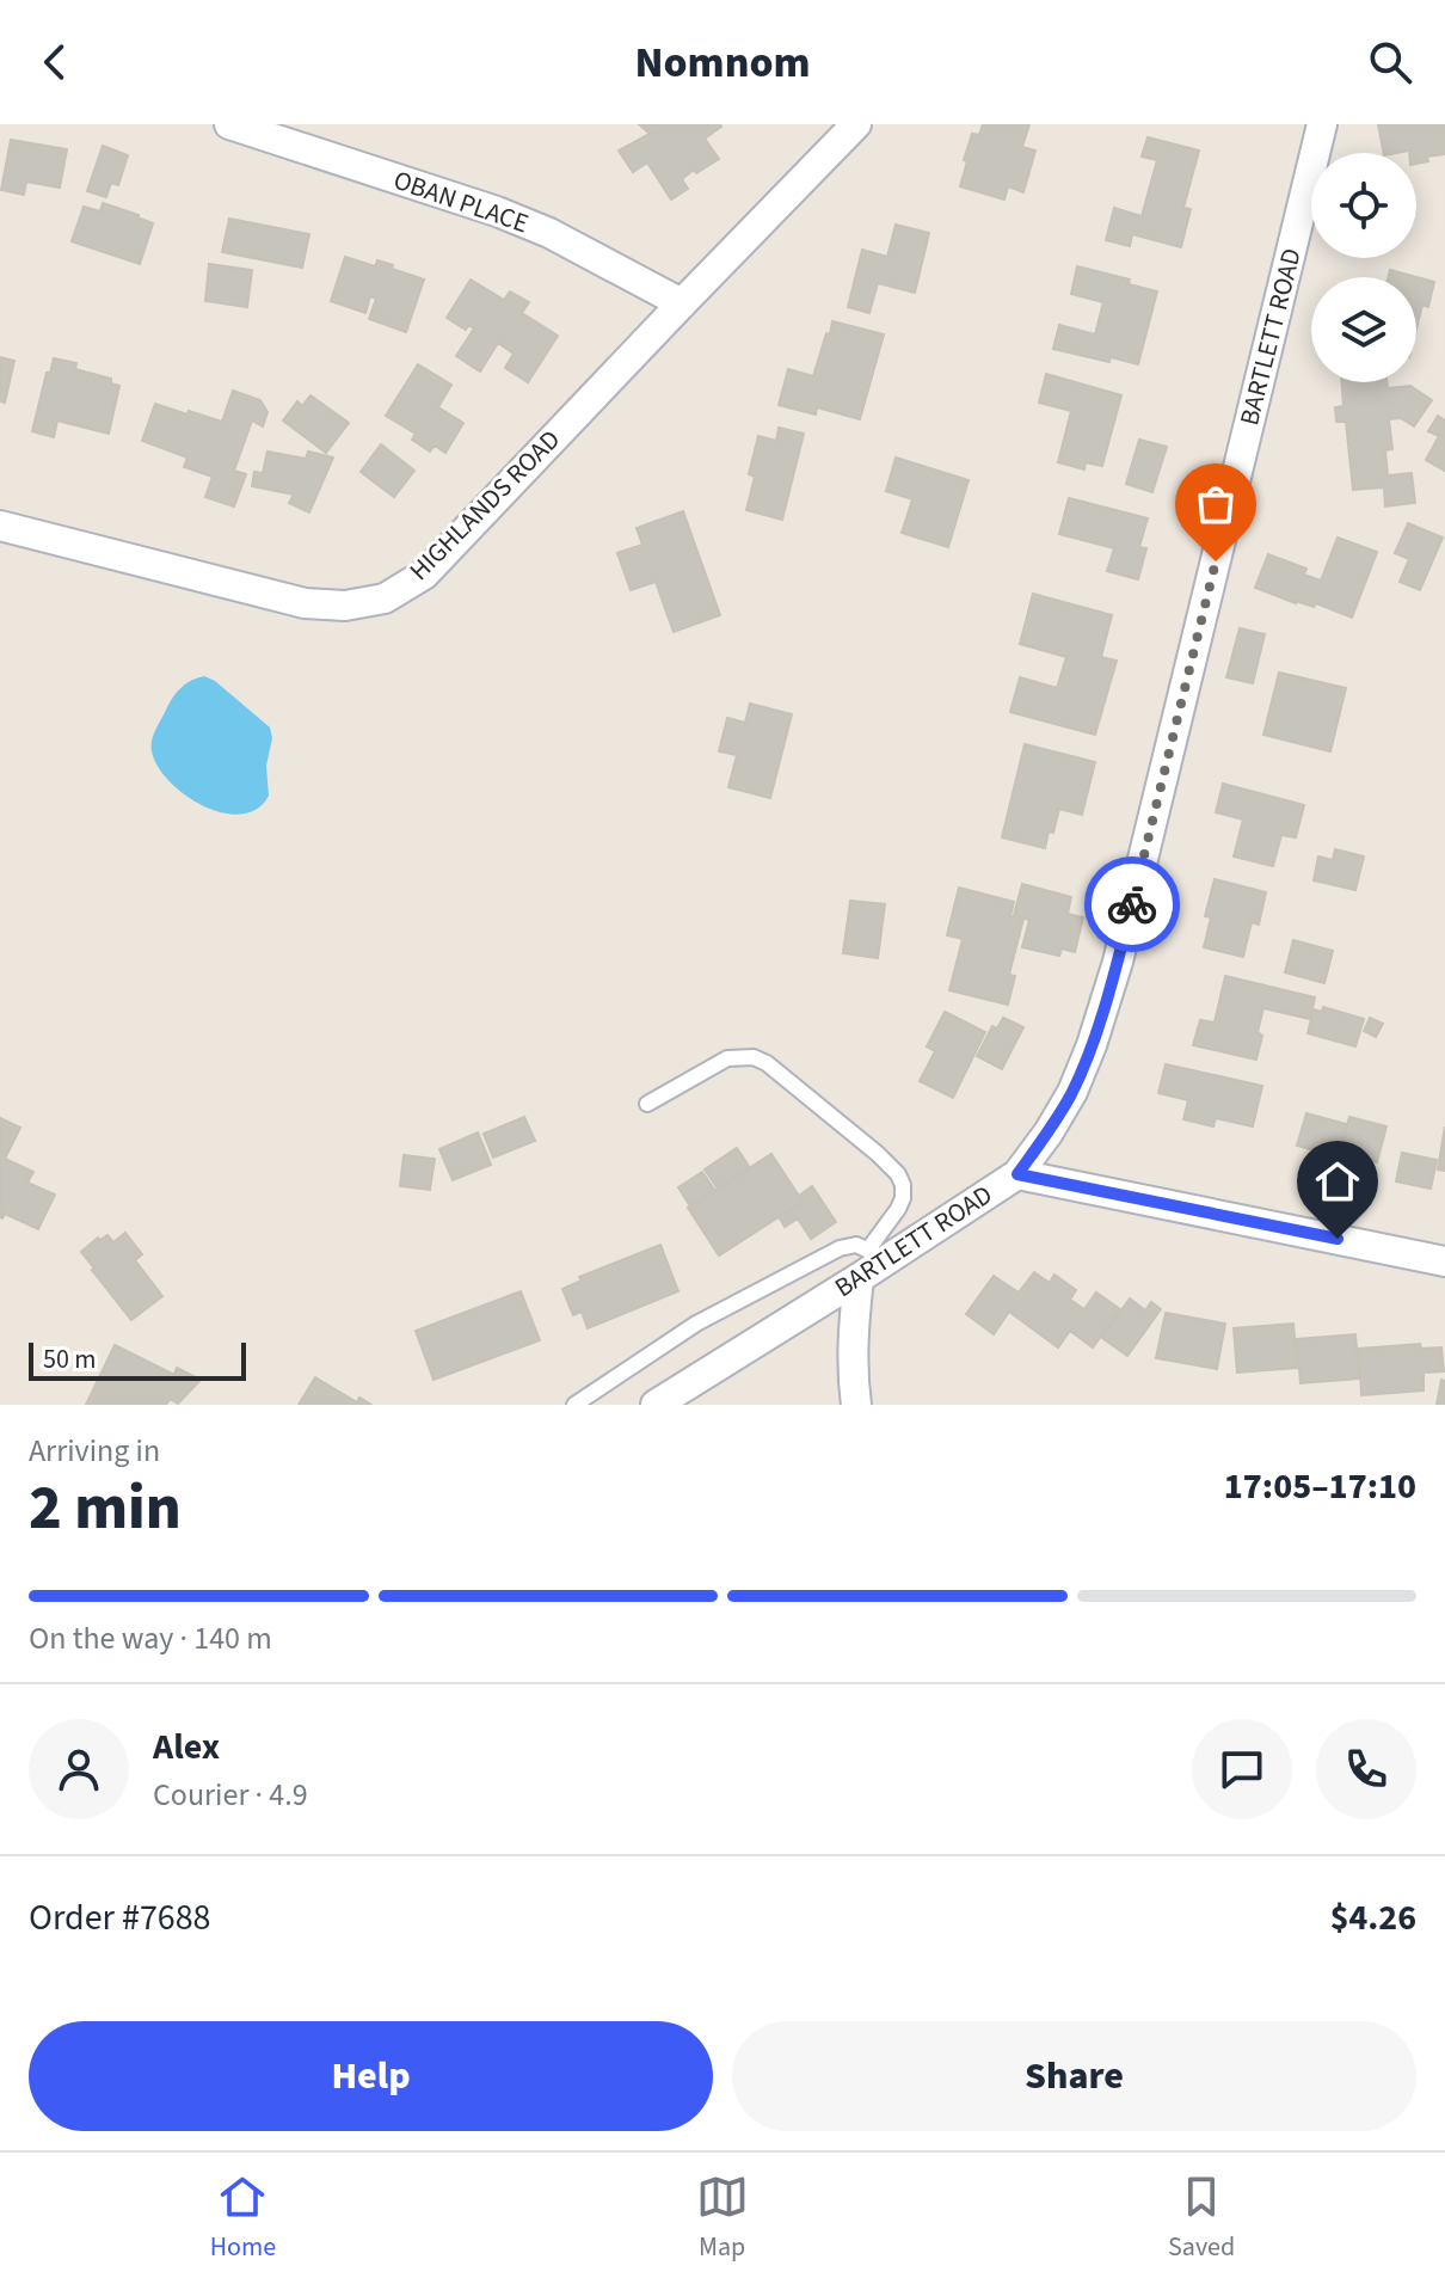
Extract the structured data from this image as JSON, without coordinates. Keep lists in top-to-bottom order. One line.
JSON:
{"streets":{"street":["OBAN PLACE","BARTLETT ROAD","HIGHLANDS ROAD"]},"crossings":[["OBAN PLACE","HIGHLANDS ROAD"]],"scale_bar":"50 m","page":{"header":"Nomnom","scale":"50 m","heading":["2 min","Arriving in","17:05–17:10"],"panel":["Alex","Courier · 4.9","Order #7688","$4.26"],"bar":"On the way · 140 m","buttons":["Help","Share"],"tabs":["Home","Map","Saved"]}}
